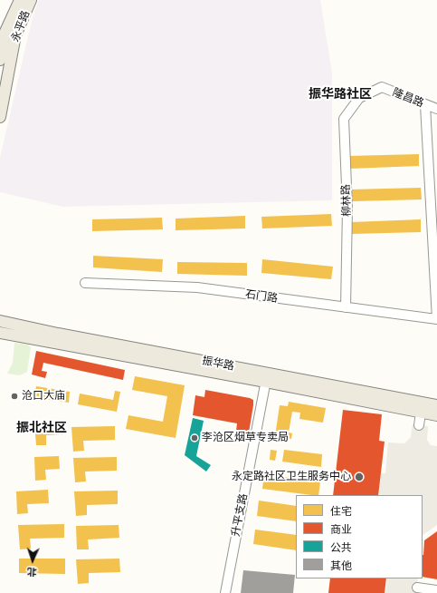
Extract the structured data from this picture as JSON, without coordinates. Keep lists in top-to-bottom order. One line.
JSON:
{"streets":{"main road":["永平路","振华路"],"street":["隆昌路","柳林路","石门路","升平支路"]},"crossings":[["隆昌路","柳林路"],["柳林路","石门路"],["振华路","升平支路"]],"districts":["振华路社区","振北社区"],"places":["沧口大庙","李沧区烟草专卖局","永定路社区卫生服务中心"],"legend":["住宅","商业","公共","其他"],"north":"bottom"}
